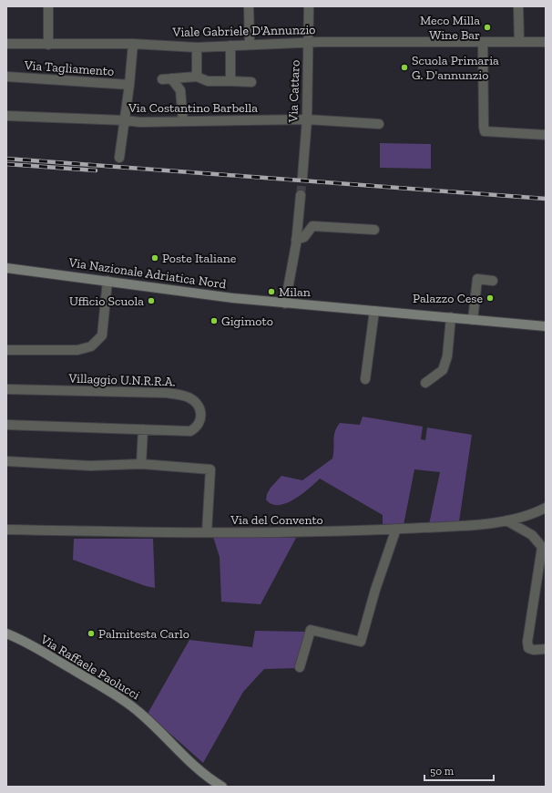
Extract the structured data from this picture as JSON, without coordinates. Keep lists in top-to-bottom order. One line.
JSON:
{"streets":{"main road":["Via Nazionale Adriatica Nord","Via Raffaele Paolucci"],"street":["Viale Gabriele D'Annunzio","Via Tagliamento","Via Cattaro","Via Costantino Barbella","Villaggio U.N.R.R.A.","Via del Convento"]},"crossings":[["Viale Gabriele D'Annunzio","Via Tagliamento"],["Viale Gabriele D'Annunzio","Via Cattaro"],["Via Tagliamento","Via Costantino Barbella"],["Via Cattaro","Via Costantino Barbella"]],"places":["Meco Milla Wine Bar","Scuola Primaria G. D'annunzio","Poste Italiane","Milan","Palazzo Cese","Ufficio Scuola","Gigimoto","Palmitesta Carlo"],"scale_bar":"50 m"}
